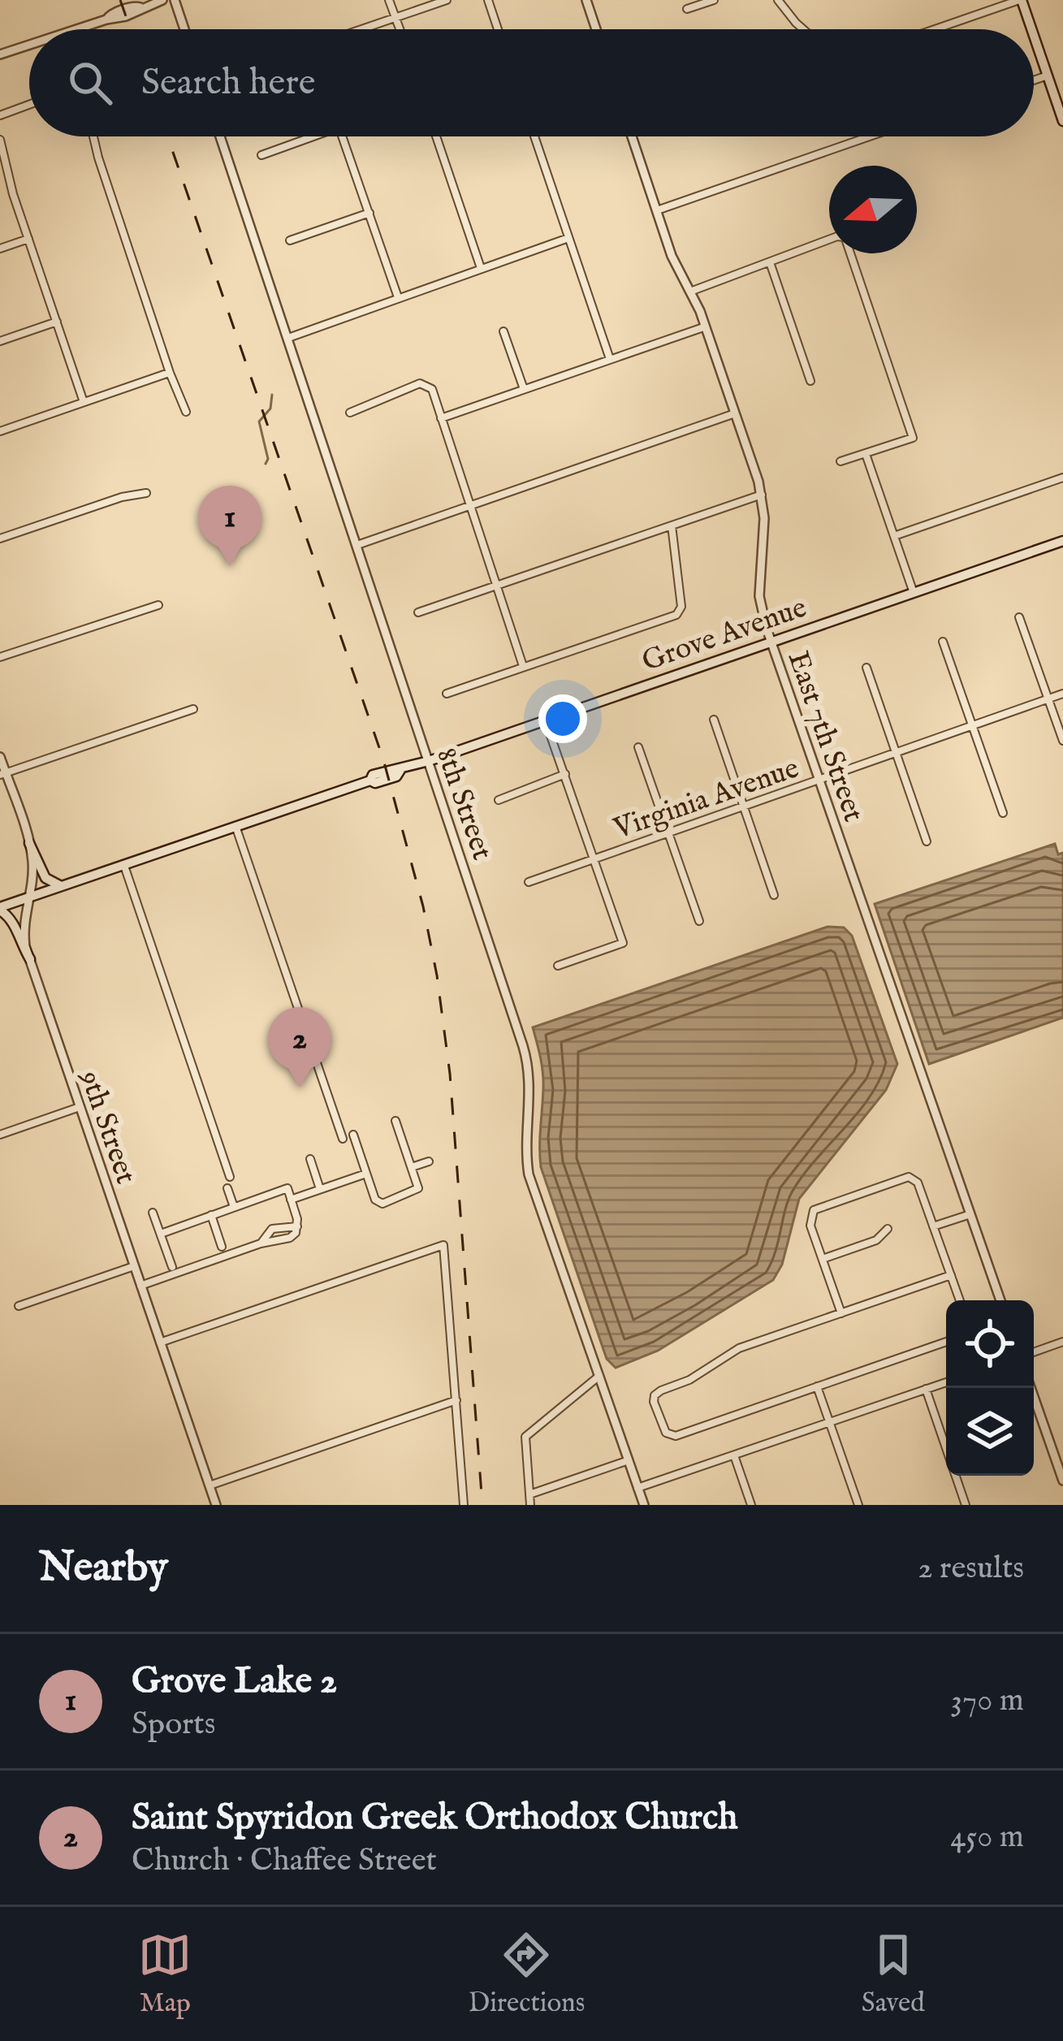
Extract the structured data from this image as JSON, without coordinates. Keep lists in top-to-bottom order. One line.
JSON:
{"streets":{"main road":["Grove Avenue"],"street":["East 7th Street","Virginia Avenue","8th Street","9th Street"]},"crossings":[["Grove Avenue","East 7th Street"],["Grove Avenue","8th Street"],["Grove Avenue","9th Street"],["East 7th Street","Virginia Avenue"]],"north":"left","page":{"search":"Search here","pins":["1","2"],"heading":["Nearby","2 results"],"list":[{"mark":"1","name":"Grove Lake 2","note":"Sports","value":"370 m"},{"mark":"2","name":"Saint Spyridon Greek Orthodox Church","note":"Church · Chaffee Street","value":"450 m"}],"nav":["Map","Directions","Saved"]}}
